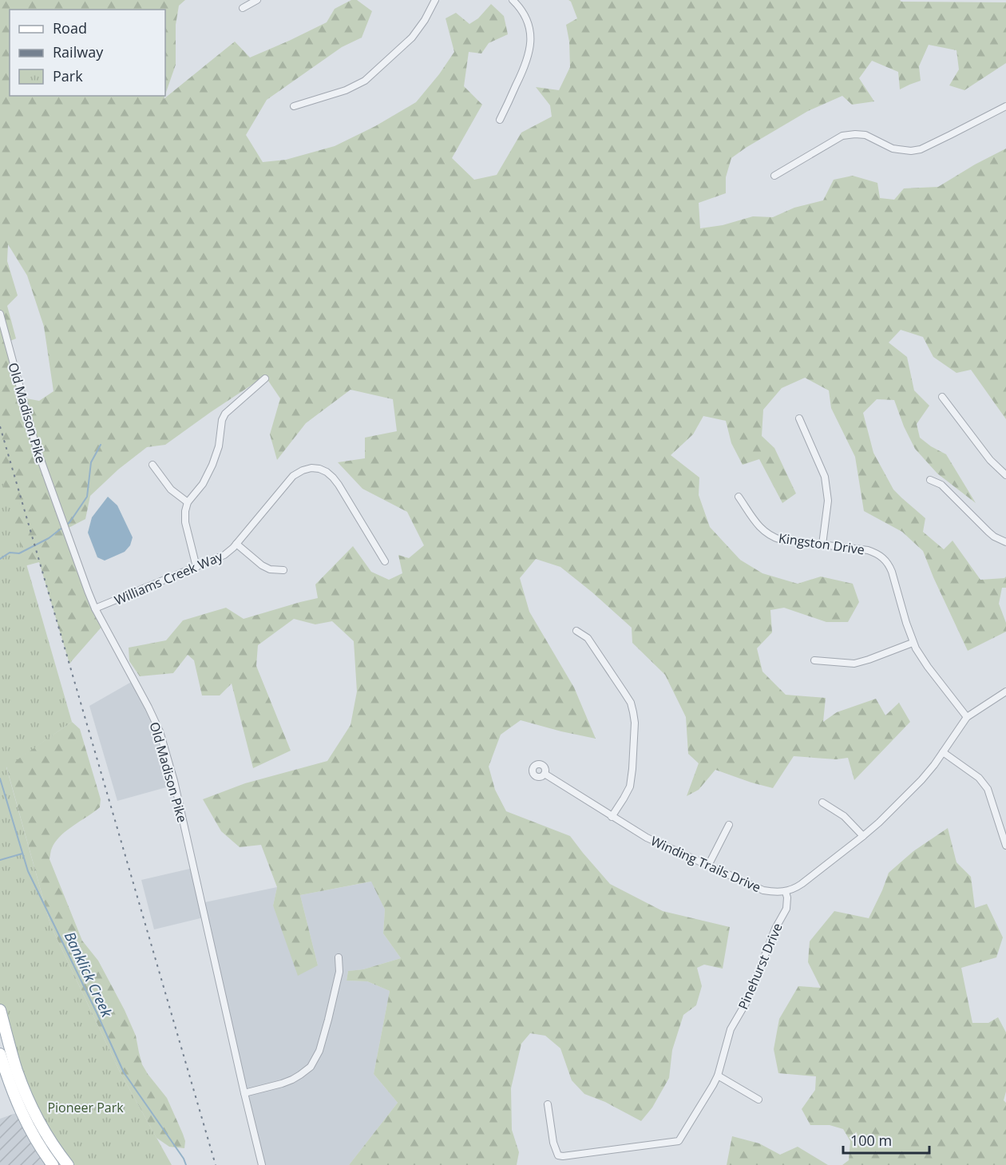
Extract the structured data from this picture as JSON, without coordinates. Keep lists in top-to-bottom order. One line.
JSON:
{"streets":{"street":["Old Madison Pike","Kingston Drive","Williams Creek Way","Winding Trails Drive","Pinehurst Drive"]},"crossings":[["Old Madison Pike","Williams Creek Way"],["Winding Trails Drive","Pinehurst Drive"]],"water":["Banklick Creek"],"parks":["Pioneer Park"],"legend":["Road","Railway","Park"],"scale_bar":"100 m"}
